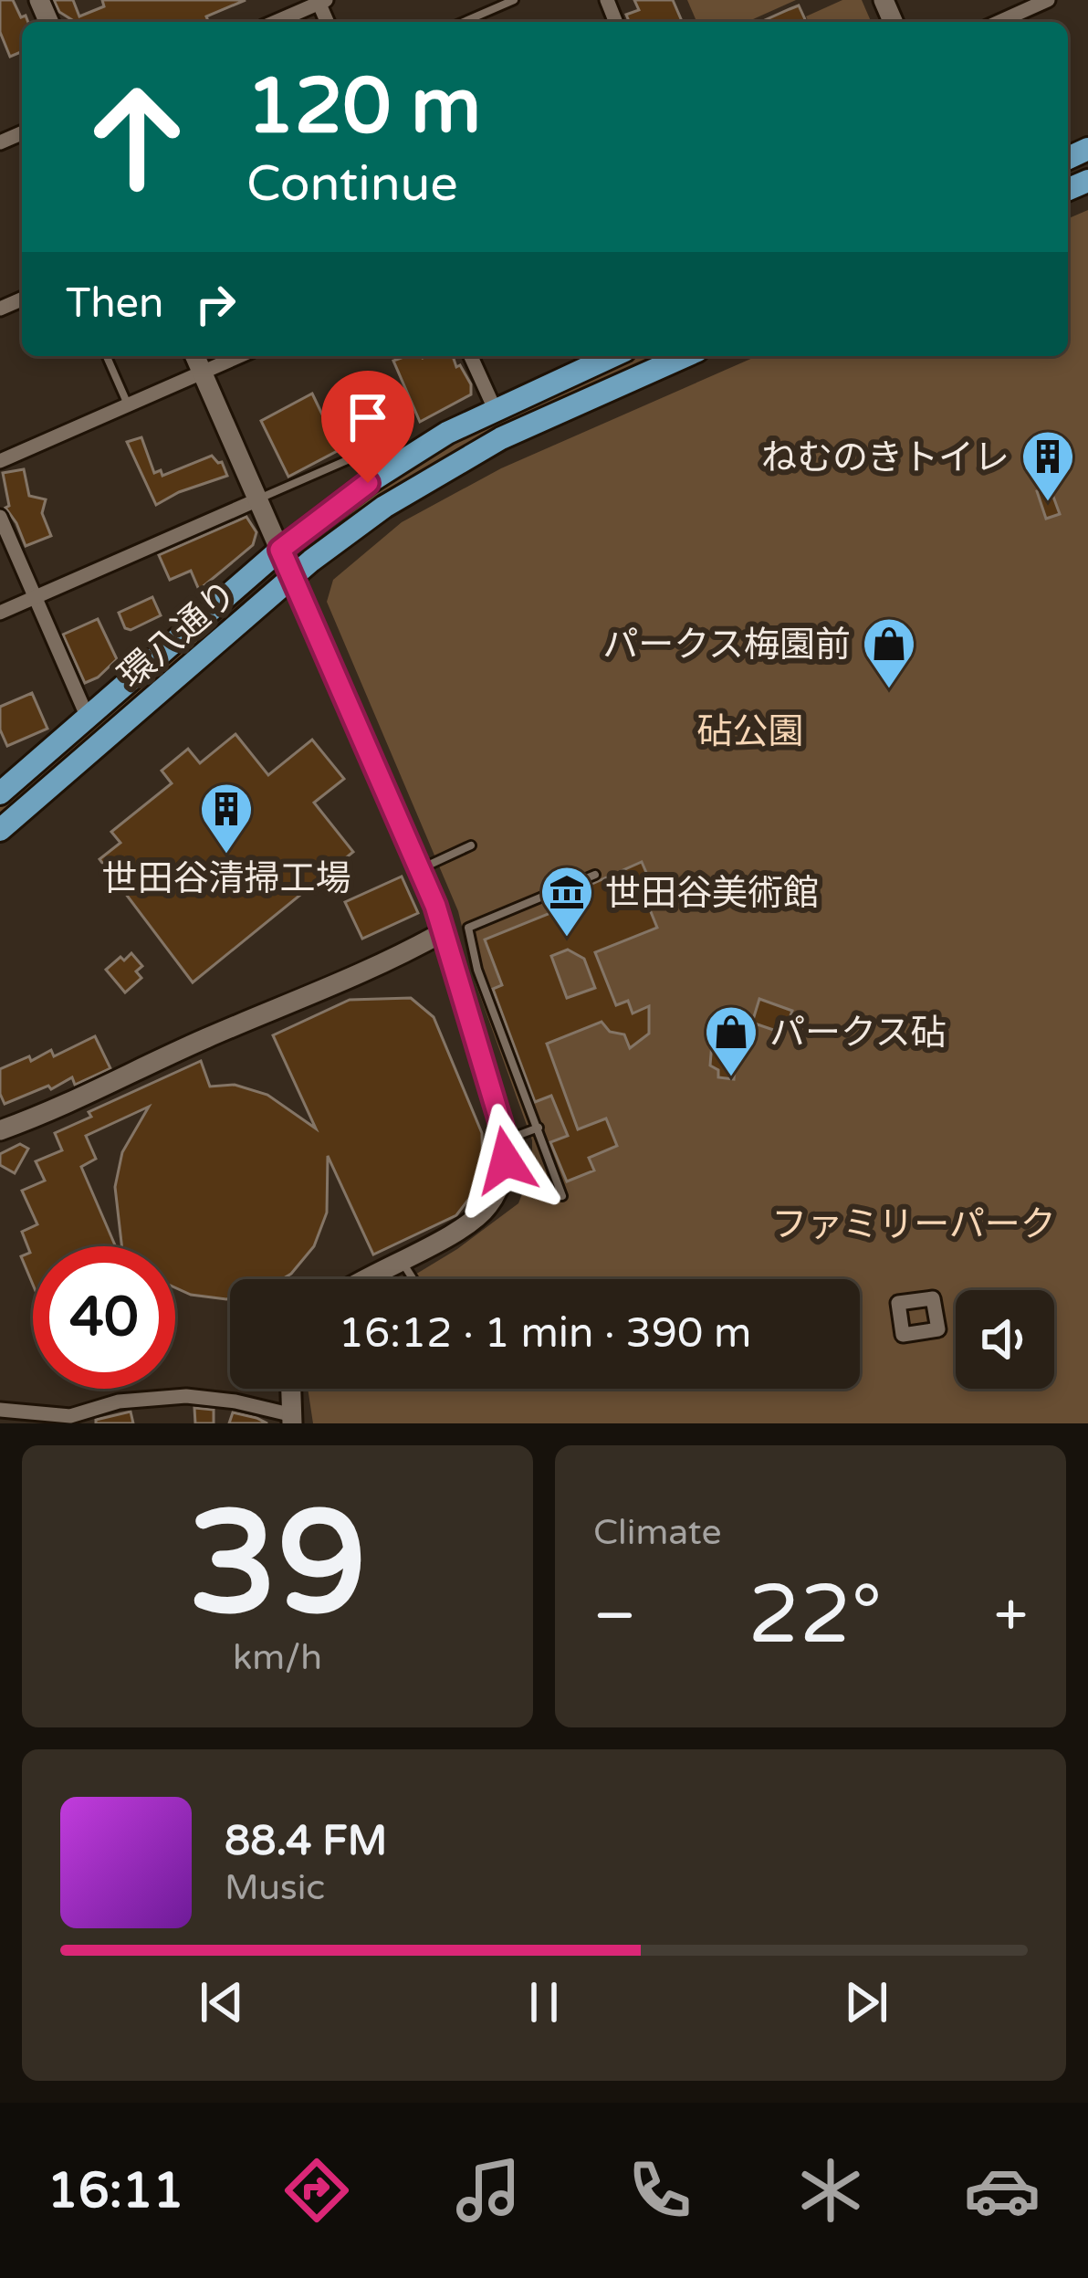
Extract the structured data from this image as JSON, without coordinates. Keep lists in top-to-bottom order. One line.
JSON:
{"streets":{"main road":["環八通り"]},"parks":["砧公園","ファミリーパーク"],"places":{"building":["ねむのきトイレ","世田谷清掃工場"],"shop":["パークス梅園前","パークス砧"],"museum":["世田谷美術館"]},"page":{"turn":["120 m","Continue"],"then":"Then","limit":"40","trip":"16:12 · 1 min · 390 m","tile":[["39","km/h"],"Climate"],"heat":["−","22°","+"],"song":["88.4 FM","Music"],"tabs":"16:11"}}
